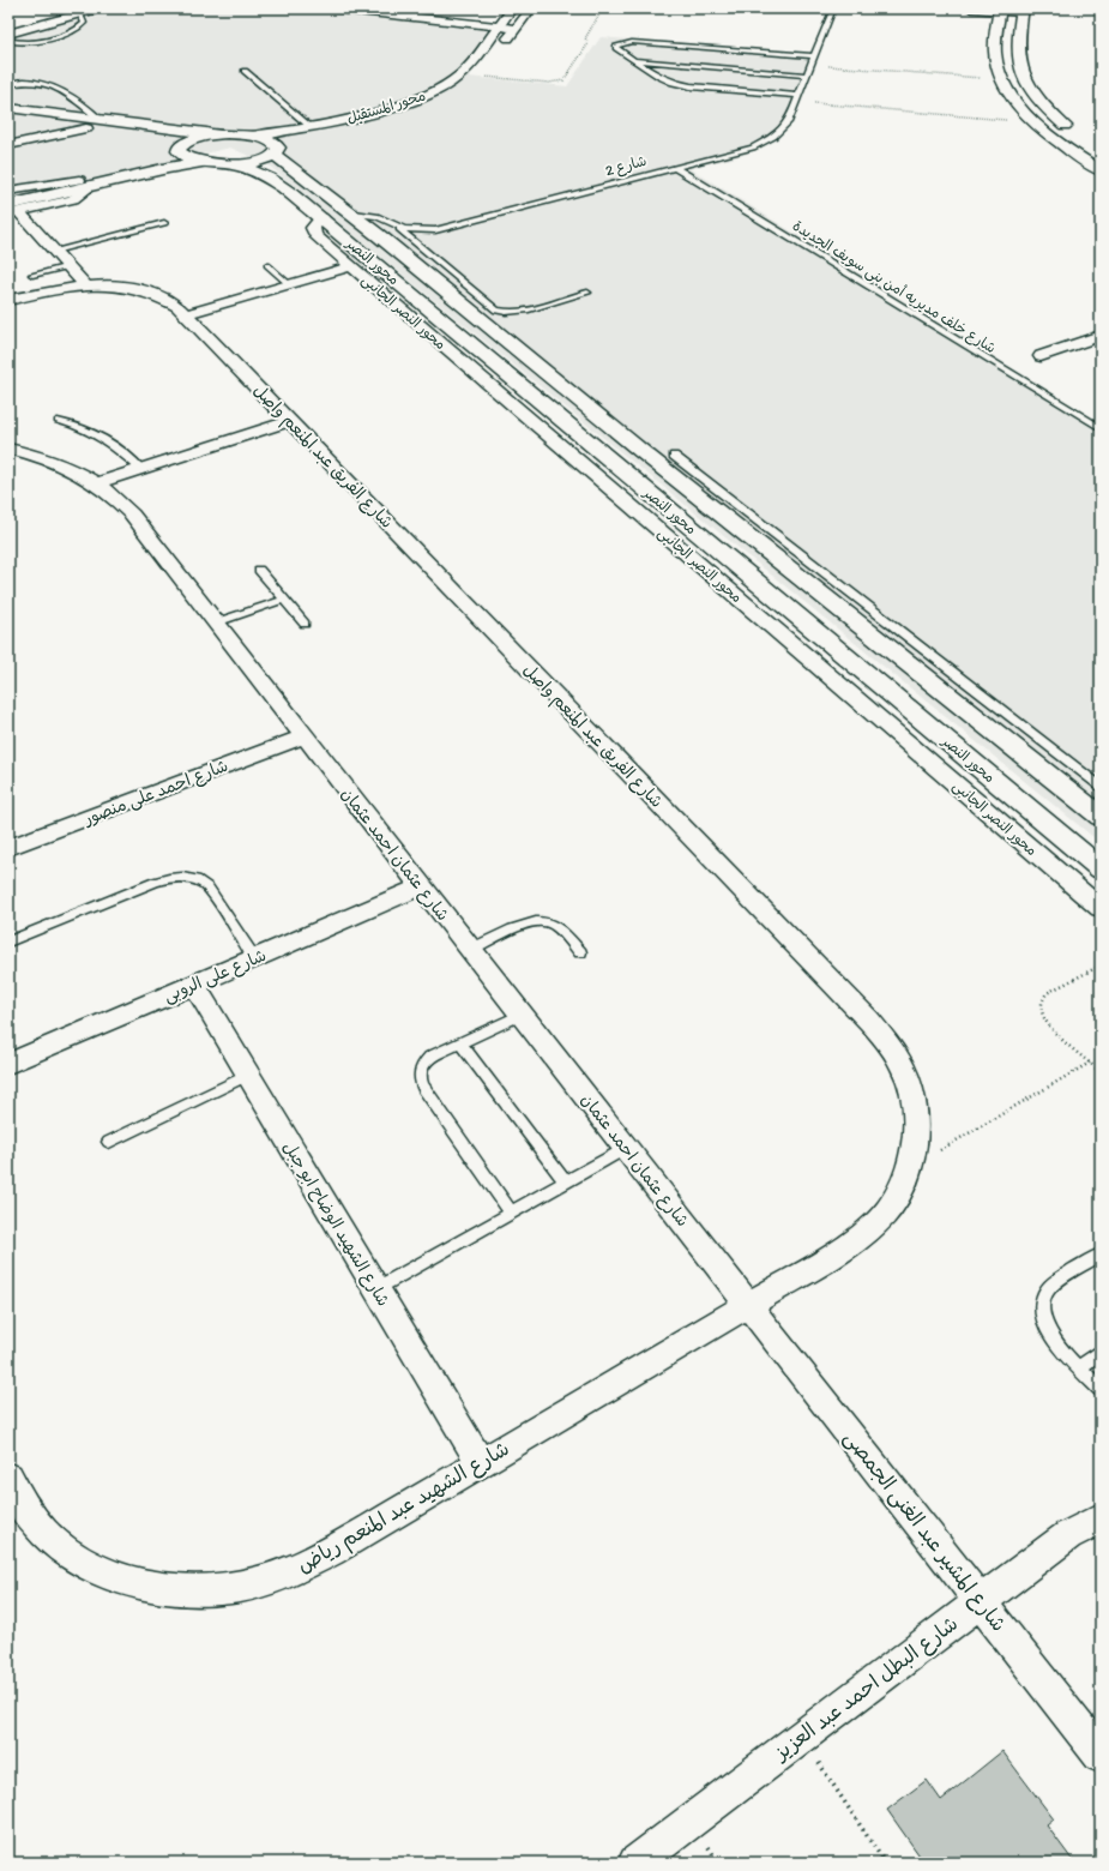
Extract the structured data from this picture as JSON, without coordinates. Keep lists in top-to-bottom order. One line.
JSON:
{"streets":{"main road":["محور النصر"],"street":["محور المستقبل","محور النصر الجانبى","شارع الفريق عبد المنعم واصل","شارع احمد على منصور","شارع عثمان احمد عثمان","شارع على الروبى","شارع الشهيد الوضاح ابو جبل","شارع الشهيد عبد المنعم رياض","شارع المشير عبد الغنى الجمصى","شارع البطل احمد عبد العزيز"],"lane":["شارع 2","شارع خلف مديريه أمن بنى سويف الجديدة"]},"crossings":[["محور المستقبل","محور النصر"],["شارع 2","محور النصر"],["شارع 2","شارع خلف مديريه أمن بنى سويف الجديدة"],["محور النصر","محور النصر الجانبى"],["شارع الفريق عبد المنعم واصل","شارع عثمان احمد عثمان"],["شارع الفريق عبد المنعم واصل","شارع الشهيد عبد المنعم رياض"],["شارع الفريق عبد المنعم واصل","شارع المشير عبد الغنى الجمصى"],["شارع احمد على منصور","شارع عثمان احمد عثمان"],["شارع عثمان احمد عثمان","شارع على الروبى"],["شارع عثمان احمد عثمان","شارع الشهيد عبد المنعم رياض"],["شارع عثمان احمد عثمان","شارع المشير عبد الغنى الجمصى"],["شارع على الروبى","شارع الشهيد الوضاح ابو جبل"],["شارع الشهيد الوضاح ابو جبل","شارع الشهيد عبد المنعم رياض"],["شارع الشهيد عبد المنعم رياض","شارع المشير عبد الغنى الجمصى"],["شارع المشير عبد الغنى الجمصى","شارع البطل احمد عبد العزيز"]]}
